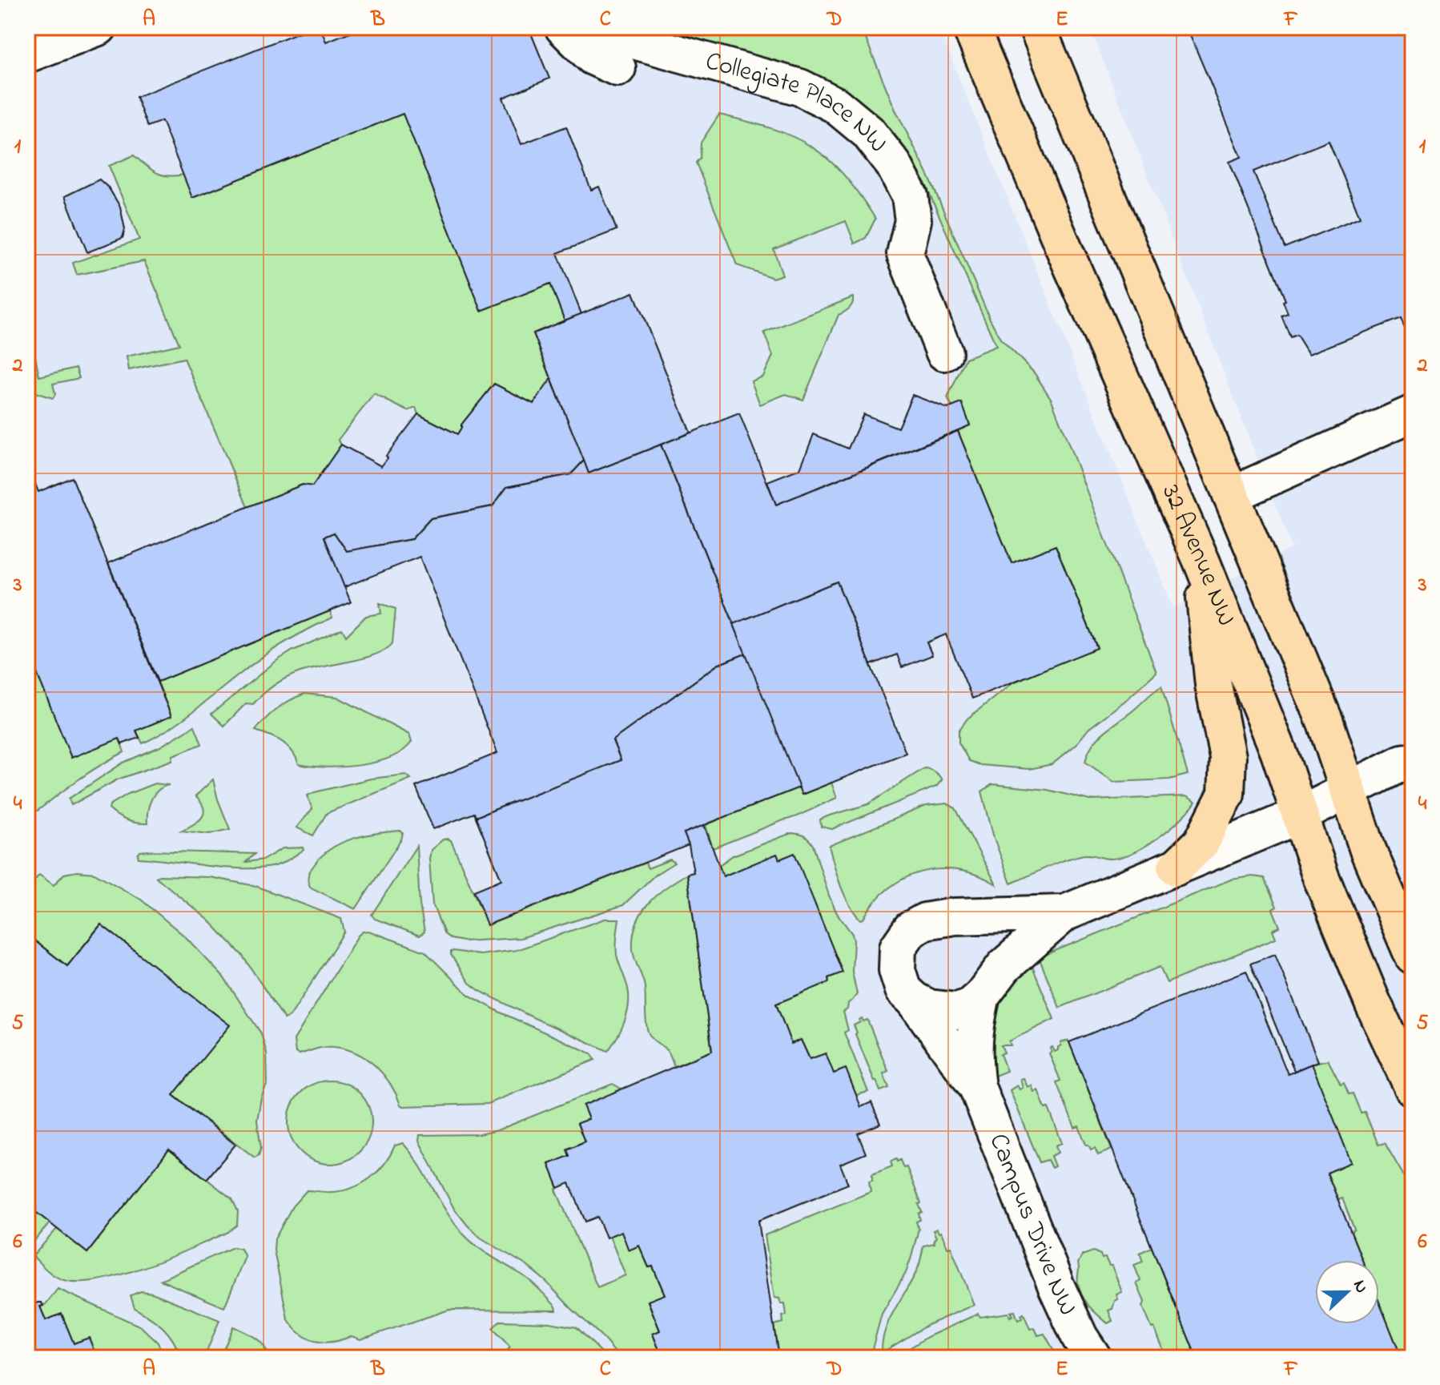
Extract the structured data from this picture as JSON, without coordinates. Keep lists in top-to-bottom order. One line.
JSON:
{"streets":{"main road":["32 Avenue NW"],"street":["Collegiate Place NW","Campus Drive NW"]},"north":"right","grid":{"columns":["A","B","C","D","E","F"],"rows":["1","2","3","4","5","6"]}}
